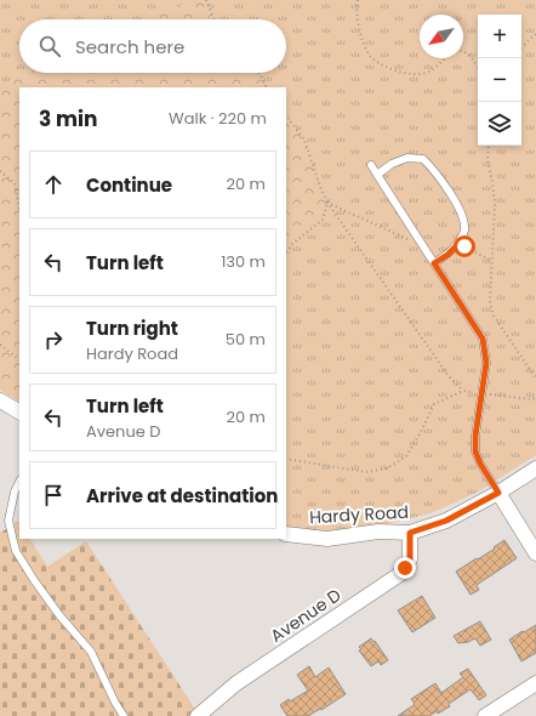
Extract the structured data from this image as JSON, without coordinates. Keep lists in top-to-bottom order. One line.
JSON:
{"streets":{"street":["Hardy Road","Avenue D"]},"crossings":[["Hardy Road","Avenue D"]],"north":"bottom left","page":{"map_buttons":["+","−"],"search":"Search here","heading":["3 min","Walk · 220 m"],"list":[["Continue","20 m"],["Turn left","130 m"],["Turn right","Hardy Road","50 m"],["Turn left","Avenue D","20 m"],"Arrive at destination"]}}
